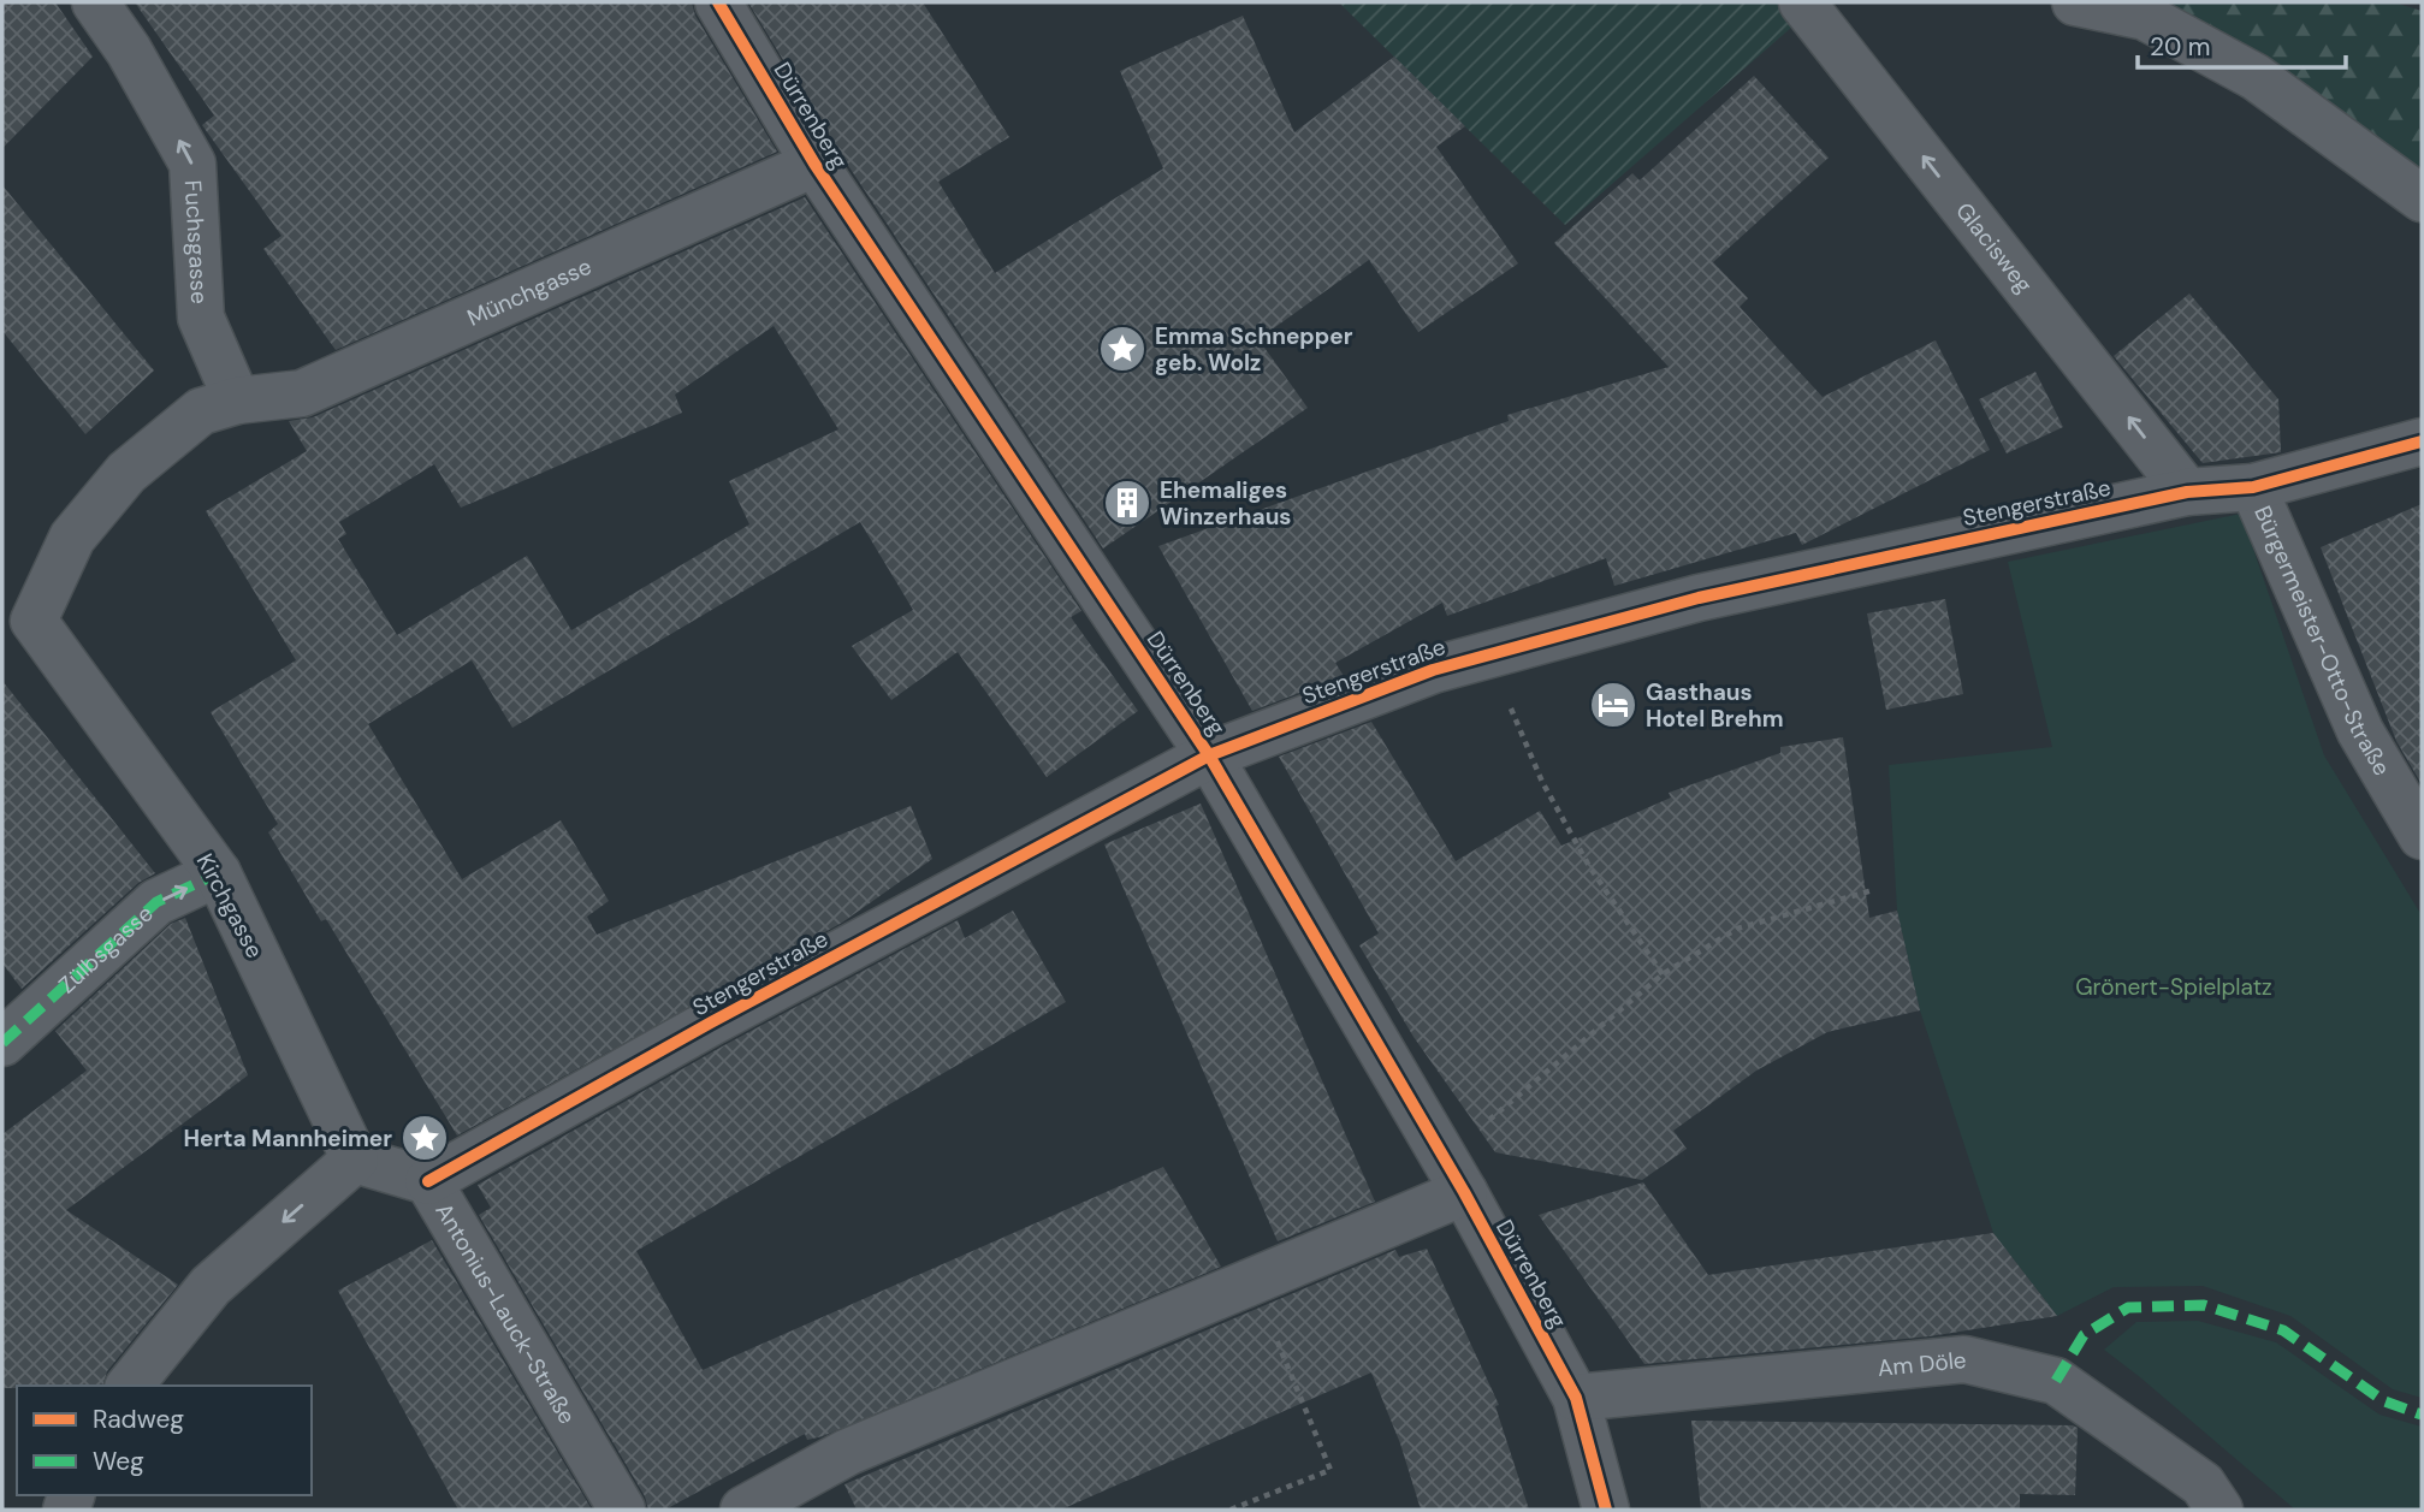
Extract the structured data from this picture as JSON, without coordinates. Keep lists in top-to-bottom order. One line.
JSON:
{"streets":{"street":["Dürrenberg","Fuchsgasse","Glacisweg","Münchgasse","Stengerstraße","Bürgermeister-Otto-Straße","Kirchgasse","Zülbsgasse","Antonius-Lauck-Straße","Am Döle"]},"crossings":[["Dürrenberg","Münchgasse"],["Dürrenberg","Stengerstraße"],["Dürrenberg","Am Döle"],["Fuchsgasse","Münchgasse"],["Fuchsgasse","Kirchgasse"],["Glacisweg","Stengerstraße"],["Münchgasse","Kirchgasse"],["Stengerstraße","Bürgermeister-Otto-Straße"],["Stengerstraße","Antonius-Lauck-Straße"],["Kirchgasse","Zülbsgasse"],["Kirchgasse","Antonius-Lauck-Straße"]],"one_way":["Fuchsgasse"],"parks":["Grönert-Spielplatz"],"places":{"place":["Emma Schnepper geb. Wolz","Herta Mannheimer"],"building":["Ehemaliges Winzerhaus"],"hotel":["Gasthaus Hotel Brehm"]},"legend":["Radweg","Weg"],"scale_bar":"20 m"}
